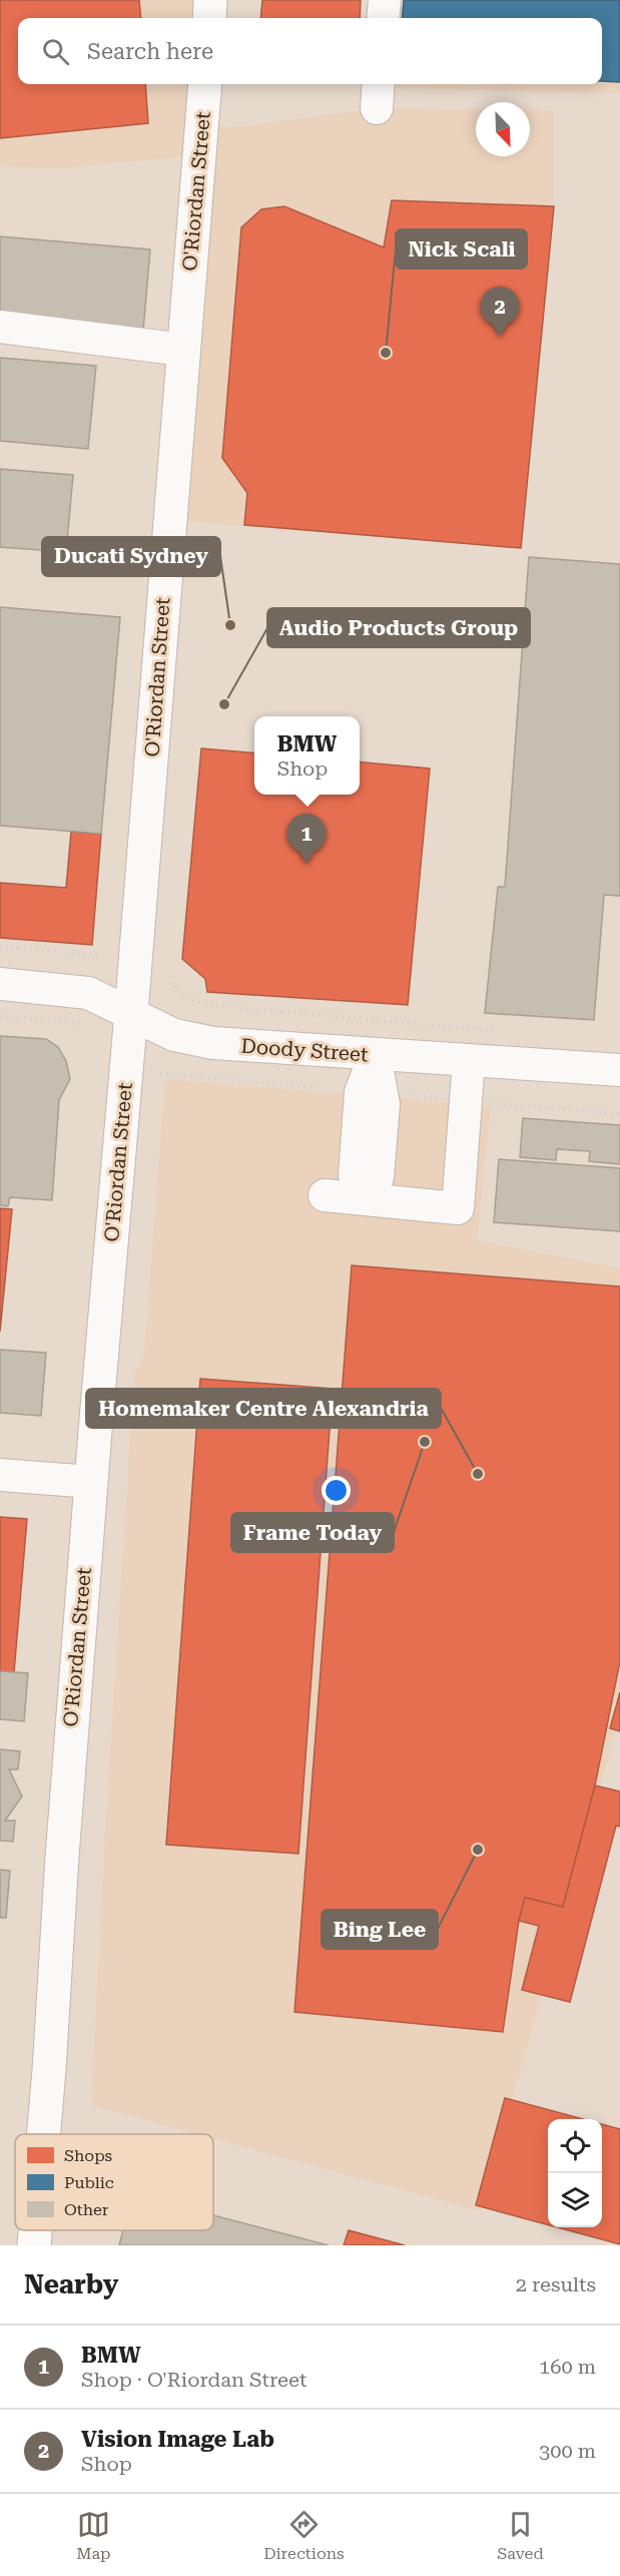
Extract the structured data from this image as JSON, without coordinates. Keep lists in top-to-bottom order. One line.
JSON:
{"streets":{"main road":["O'Riordan Street"],"street":["Doody Street"]},"crossings":[["O'Riordan Street","Doody Street"]],"places":["Nick Scali","Ducati Sydney","Audio Products Group","Frame Today","Homemaker Centre Alexandria","Bing Lee"],"legend":["Shops","Public","Other"],"north":"bottom right","page":{"search":"Search here","pins":["2","1"],"popup":["BMW","Shop"],"heading":["Nearby","2 results"],"list":[{"mark":"1","name":"BMW","note":"Shop · O'Riordan Street","value":"160 m"},{"mark":"2","name":"Vision Image Lab","note":"Shop","value":"300 m"}],"nav":["Map","Directions","Saved"]}}
